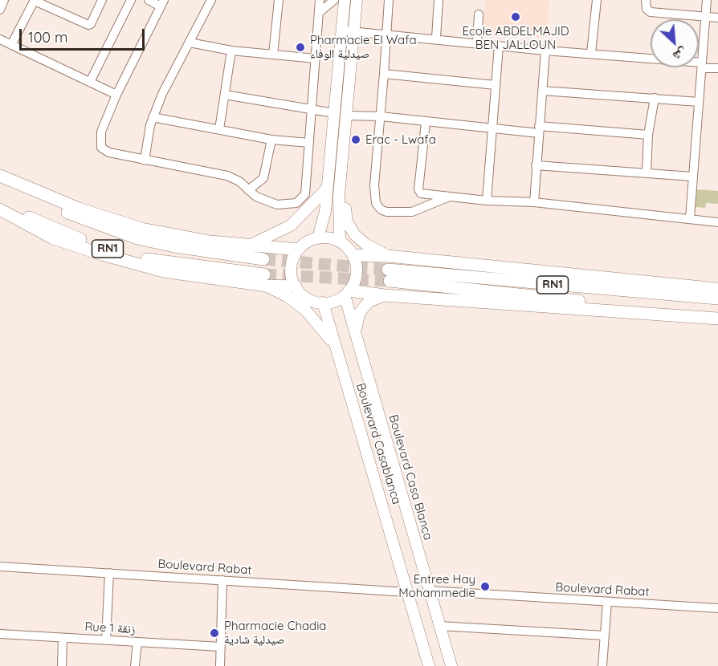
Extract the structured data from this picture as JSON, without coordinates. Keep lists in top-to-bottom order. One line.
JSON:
{"streets":{"highway":["RN1"],"main road":["Boulevard Casablanca","Boulevard Casa Blanca"],"street":["Boulevard Rabat","Rue 1 زنقة"]},"crossings":[["Boulevard Casablanca","Boulevard Casa Blanca"],["Boulevard Casablanca","Boulevard Rabat"],["Boulevard Casa Blanca","Boulevard Rabat"]],"places":["Ecole ABDELMAJID BEN JALLOUN","Pharmacie El Wafa صيدلية الوفاء","Erac - Lwafa","Entree Hay Mohammedie","Pharmacie Chadia صيدلية شادية"],"scale_bar":"100 m","north":"bottom right"}
